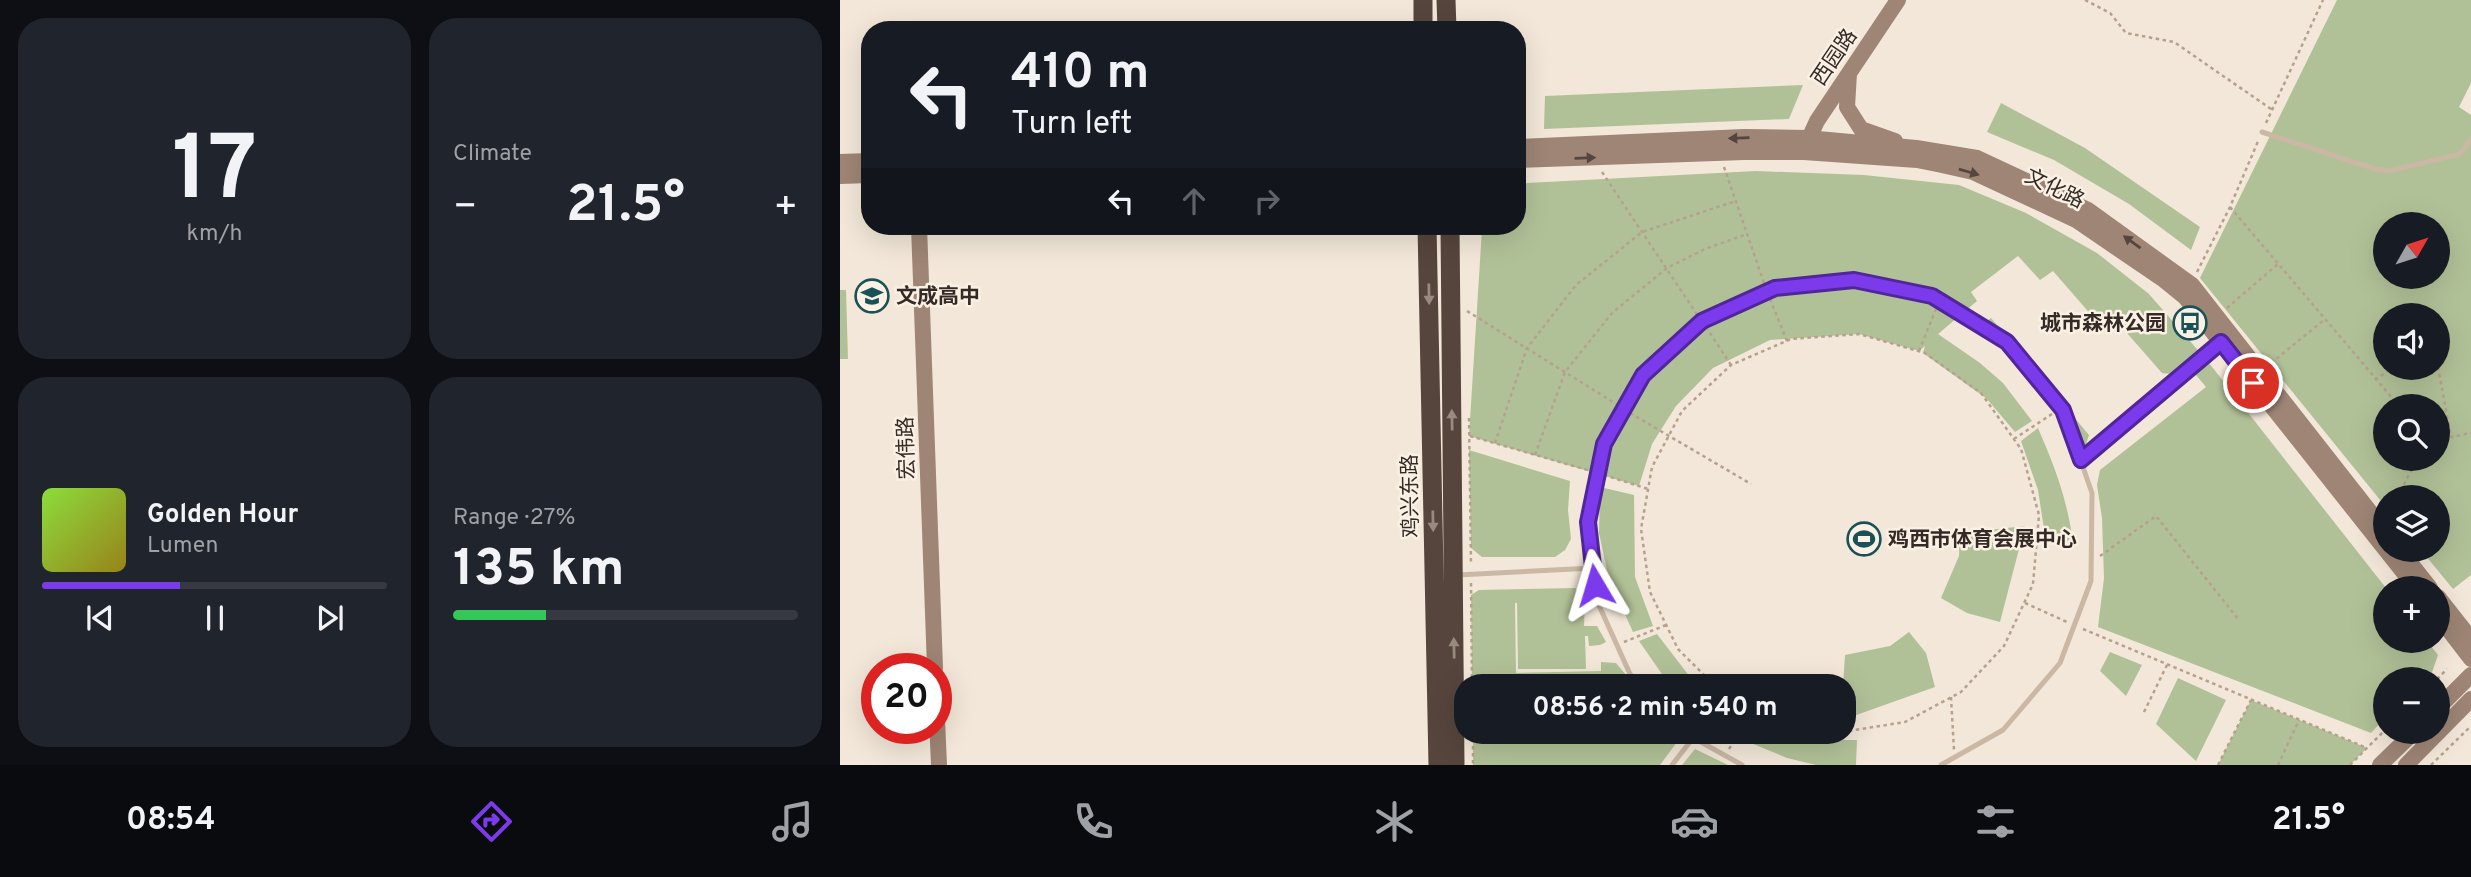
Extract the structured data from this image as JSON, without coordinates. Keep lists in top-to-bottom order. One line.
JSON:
{"streets":{"highway":["鸡兴东路"],"main road":["西园路","文化路","宏伟路"]},"crossings":[["西园路","文化路"]],"places":{"school or university":["文成高中"],"bus stop":["城市森林公园"],"sports":["鸡西市体育会展中心"]},"north":"top right","page":{"tile":[["17","km/h"],"Climate",["Range · 27%","135 km"]],"turn":["410 m","Turn left"],"heat":["−","21.5°","+"],"map_buttons":["+","−"],"song":["Golden Hour","Lumen"],"limit":"20","trip":"08:56 · 2 min · 540 m","tabs":["08:54","21.5°"]}}
